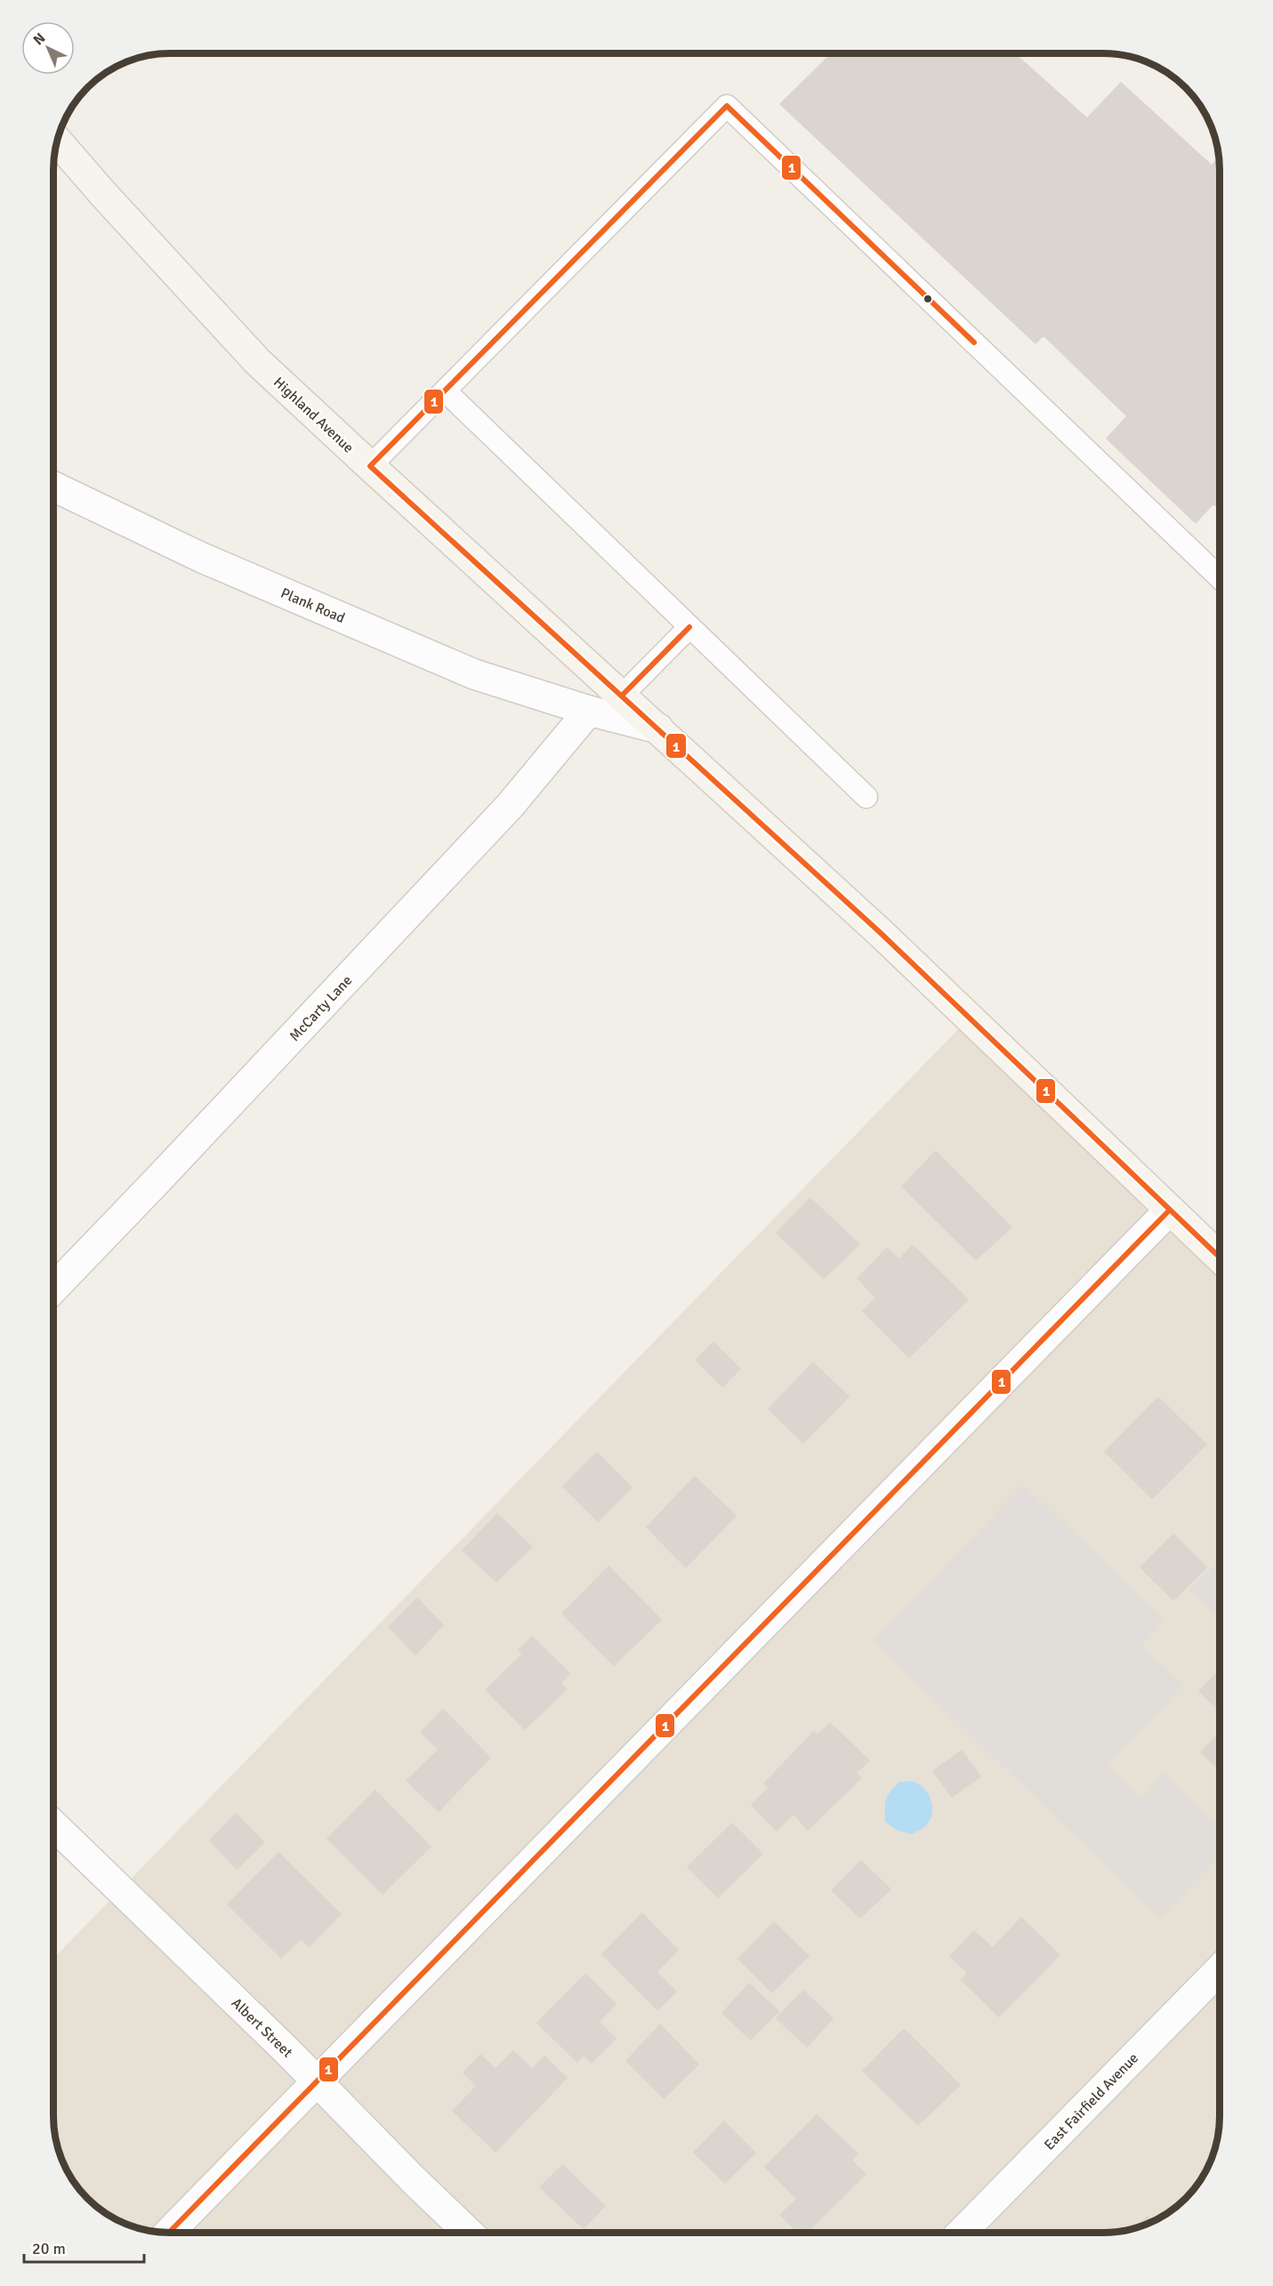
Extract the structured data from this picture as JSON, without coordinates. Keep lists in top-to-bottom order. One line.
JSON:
{"streets":{"main road":["Highland Avenue"],"street":["Plank Road","McCarty Lane","Albert Street","East Fairfield Avenue"]},"crossings":[["Highland Avenue","Plank Road"],["Plank Road","McCarty Lane"]],"lines":["transit line 1"],"scale_bar":"20 m","north":"top left"}
